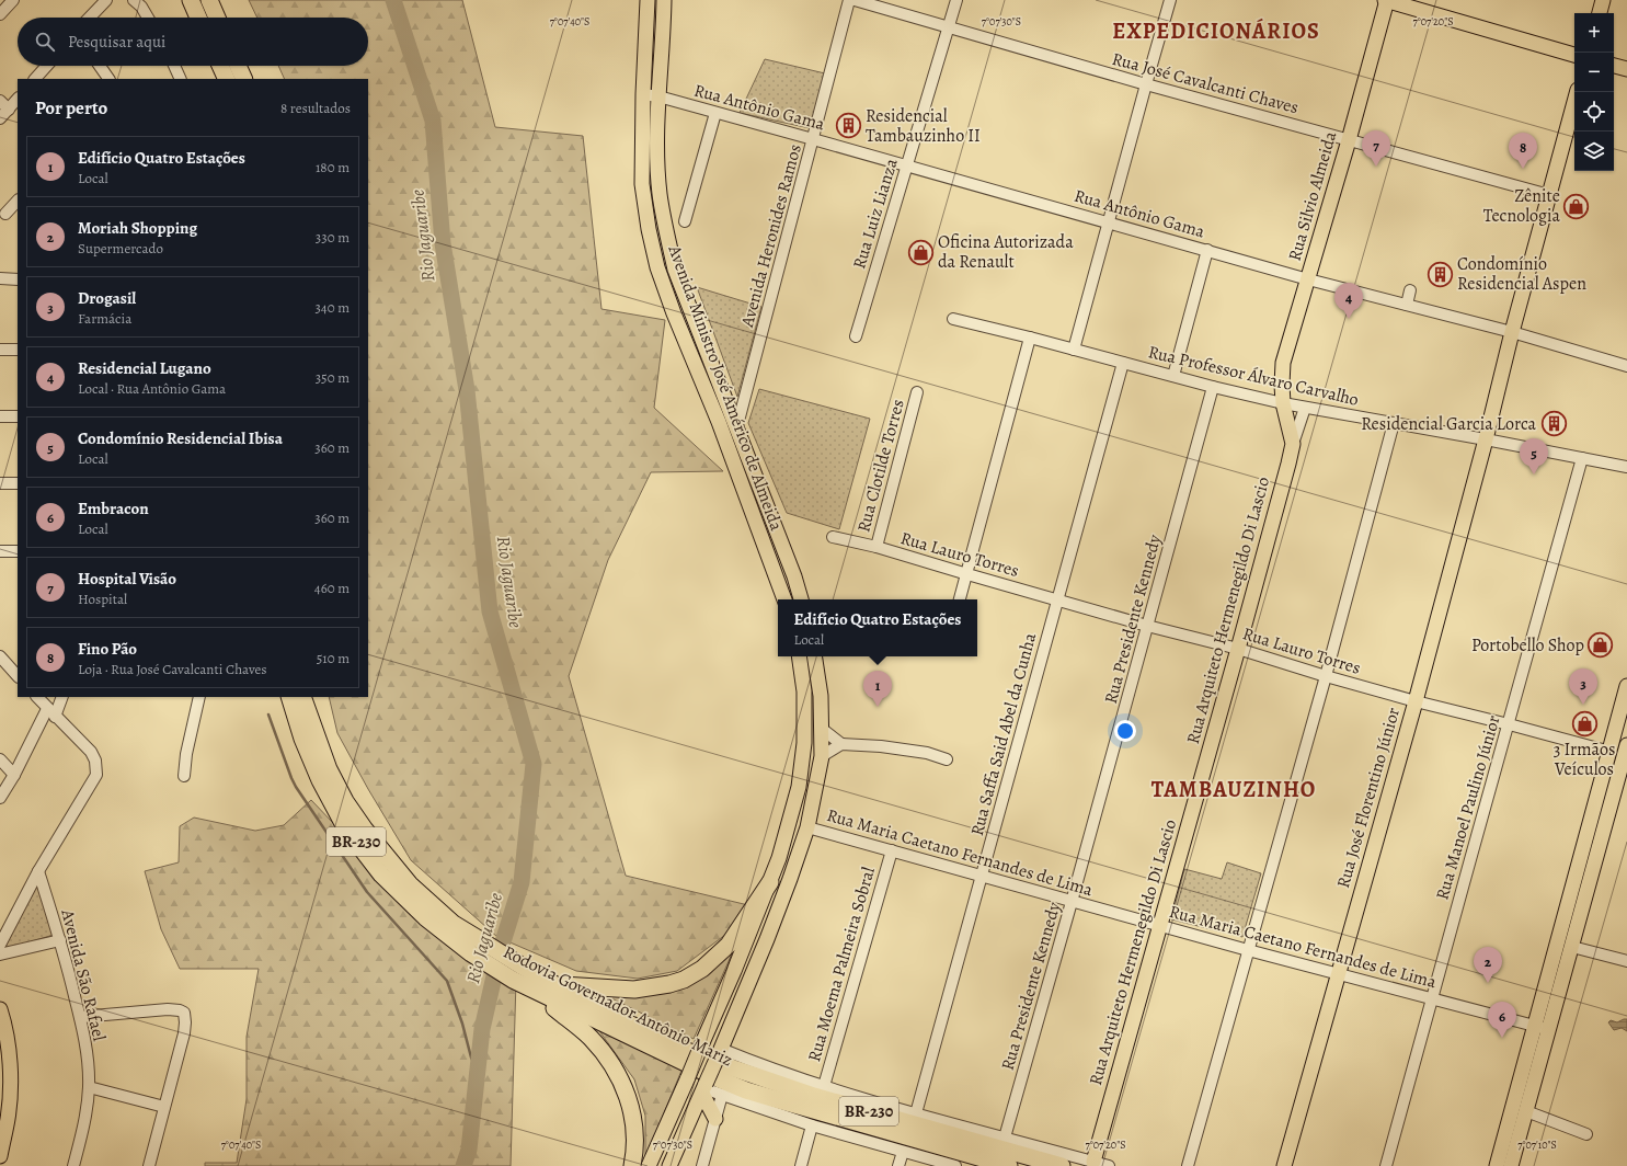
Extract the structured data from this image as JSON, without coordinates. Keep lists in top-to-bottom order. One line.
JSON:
{"streets":{"highway":["BR-230","Rodovia Governador Antônio Mariz"],"main road":["Rua Silvio Almeida","Avenida Ministro José Américo de Almeida","Rua Arquiteto Hermenegildo Di Lascio","Rua José Florentino Júnior"],"street":["Rua José Cavalcanti Chaves","Rua Antônio Gama","Rua Luiz Lianza","Avenida Heronides Ramos","Rua Professor Álvaro Carvalho","Rua Clotilde Torres","Rua Lauro Torres","Rua Presidente Kennedy","Rua Saffa Said Abel da Cunha","Rua Manoel Paulino Júnior","Rua Maria Caetano Fernandes de Lima","Rua Moema Palmeira Sobral","Avenida São Rafael"]},"crossings":[["Rua José Cavalcanti Chaves","Rua Silvio Almeida"],["Rua José Cavalcanti Chaves","Rua Luiz Lianza"],["Rua José Cavalcanti Chaves","Rua José Florentino Júnior"],["Rua Antônio Gama","Rua Silvio Almeida"],["Rua Antônio Gama","Rua Luiz Lianza"],["Rua Antônio Gama","Avenida Heronides Ramos"],["Rua Antônio Gama","Avenida Ministro José Américo de Almeida"],["Rua Antônio Gama","Rua José Florentino Júnior"],["Rua Silvio Almeida","Rua Professor Álvaro Carvalho"],["Rua Silvio Almeida","Rua Arquiteto Hermenegildo Di Lascio"],["Avenida Heronides Ramos","Avenida Ministro José Américo de Almeida"],["Rua Professor Álvaro Carvalho","Rua Arquiteto Hermenegildo Di Lascio"],["Rua Professor Álvaro Carvalho","Rua Presidente Kennedy"],["Rua Professor Álvaro Carvalho","Rua Saffa Said Abel da Cunha"],["Rua Professor Álvaro Carvalho","Rua José Florentino Júnior"],["Rua Professor Álvaro Carvalho","Rua Manoel Paulino Júnior"],["Rua Clotilde Torres","Rua Lauro Torres"],["Rua Lauro Torres","Rua Arquiteto Hermenegildo Di Lascio"],["Rua Lauro Torres","Rua Presidente Kennedy"],["Rua Lauro Torres","Rua Saffa Said Abel da Cunha"],["Rua Lauro Torres","Rua José Florentino Júnior"],["Rua Lauro Torres","Rua Manoel Paulino Júnior"],["Rua Arquiteto Hermenegildo Di Lascio","Rua Maria Caetano Fernandes de Lima"],["Rua Presidente Kennedy","Rua Maria Caetano Fernandes de Lima"],["Rua Saffa Said Abel da Cunha","Rua Maria Caetano Fernandes de Lima"],["Rua José Florentino Júnior","Rua Maria Caetano Fernandes de Lima"],["Rua Manoel Paulino Júnior","Rua Maria Caetano Fernandes de Lima"],["Rua Maria Caetano Fernandes de Lima","Rua Moema Palmeira Sobral"]],"districts":["EXPEDICIONÁRIOS","TAMBAUZINHO"],"water":["Rio Jaguaribe"],"places":{"building":["Residencial Tambauzinho II","Condomínio Residencial Aspen","Residencial Garcia Lorca"],"shop":["Zênite Tecnologia","Oficina Autorizada da Renault","Portobello Shop","3 Irmãos Veículos"]},"page":{"map_buttons":["+","−"],"search":"Pesquisar aqui","heading":["Por perto","8 resultados"],"pins":["7","8","4","5","3","1","2","6"],"list":[{"mark":"1","name":"Edifício Quatro Estações","note":"Local","value":"180 m"},{"mark":"2","name":"Moriah Shopping","note":"Supermercado","value":"330 m"},{"mark":"3","name":"Drogasil","note":"Farmácia","value":"340 m"},{"mark":"4","name":"Residencial Lugano","note":"Local · Rua Antônio Gama","value":"350 m"},{"mark":"5","name":"Condomínio Residencial Ibisa","note":"Local","value":"360 m"},{"mark":"6","name":"Embracon","note":"Local","value":"360 m"},{"mark":"7","name":"Hospital Visão","note":"Hospital","value":"460 m"},{"mark":"8","name":"Fino Pão","note":"Loja · Rua José Cavalcanti Chaves","value":"510 m"}],"popup":["Edifício Quatro Estações","Local"]},"coordinates":["7°07'40\"S","7°07'30\"S","7°07'20\"S","7°07'10\"S"]}
